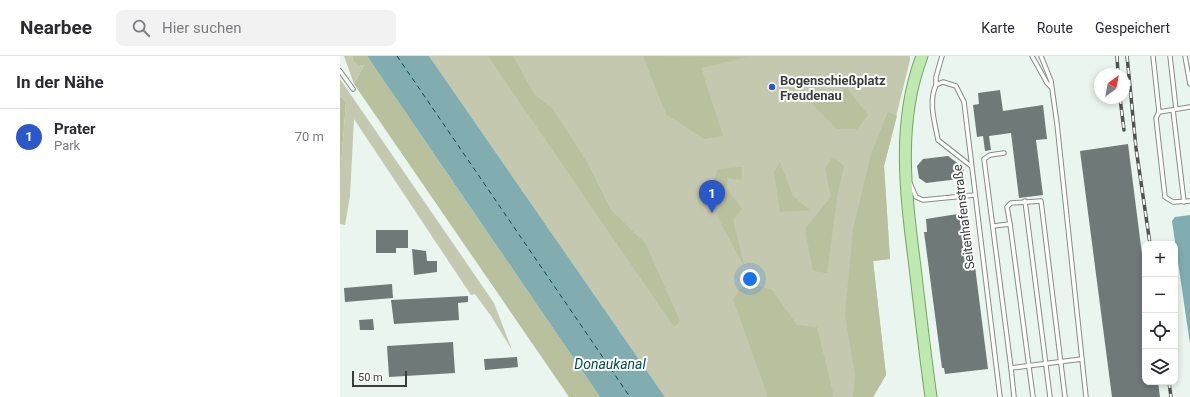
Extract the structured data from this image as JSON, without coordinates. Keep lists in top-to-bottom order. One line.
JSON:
{"streets":{"lane":["Seitenhafenstraße"]},"water":["Donaukanal"],"places":["Bogenschießplatz Freudenau"],"scale_bar":"50 m","north":"top right","page":{"header":"Nearbee","search":"Hier suchen","nav":["Karte","Route","Gespeichert"],"heading":"In der Nähe","list":[{"mark":"1","name":"Prater","note":"Park","value":"70 m"}],"pins":"1","map_buttons":["+","−"],"scale":"50 m"}}
